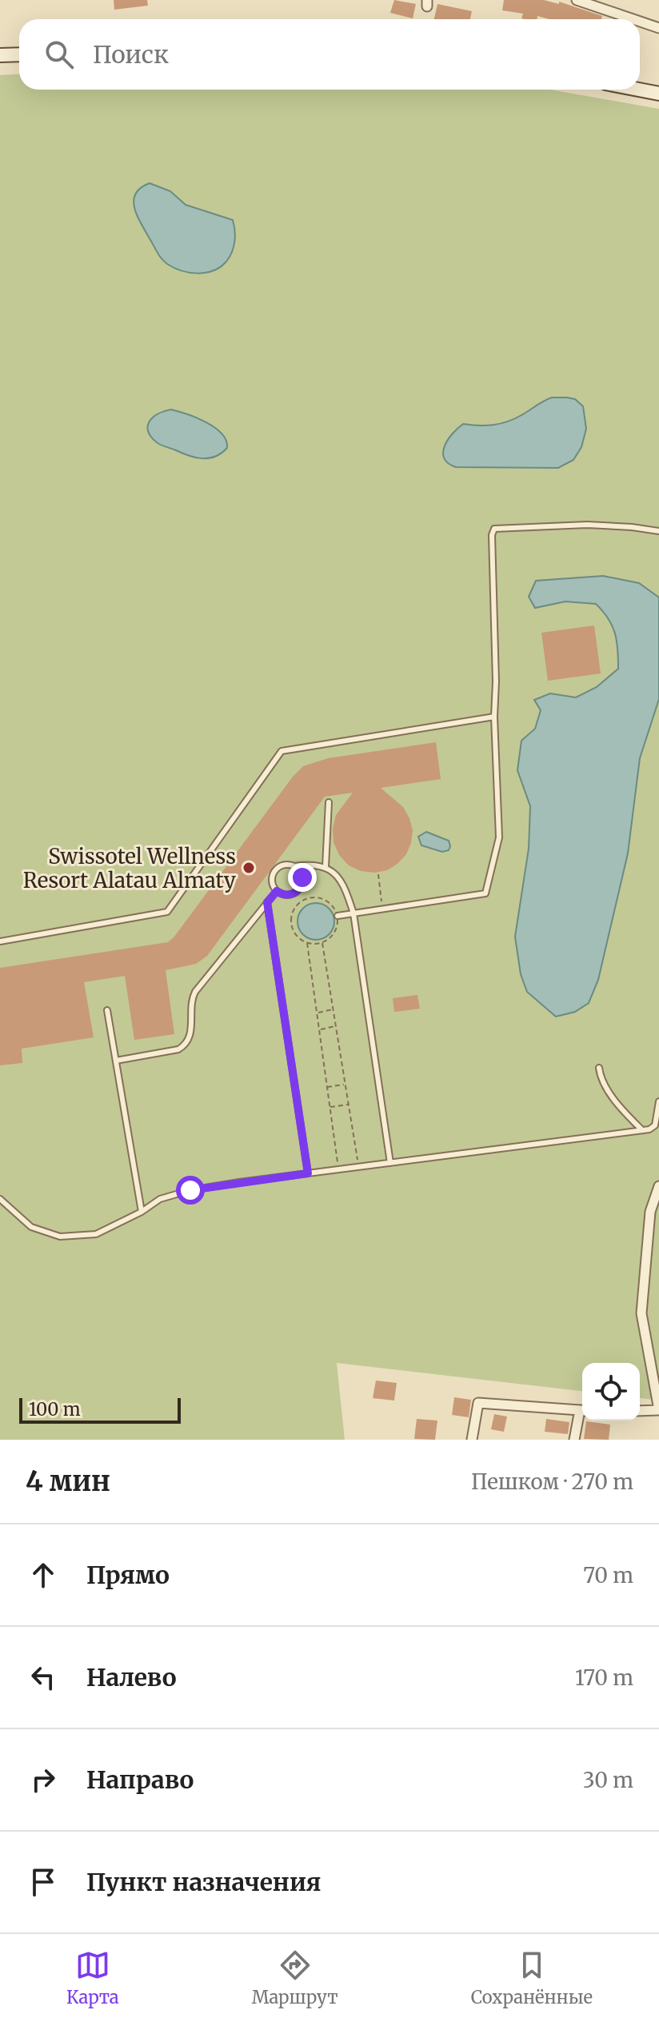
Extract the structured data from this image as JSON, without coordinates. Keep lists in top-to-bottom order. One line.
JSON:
{"places":["Swissotel Wellness Resort Alatau Almaty"],"scale_bar":"100 m","page":{"search":"Поиск","scale":"100 m","heading":["4 мин","Пешком · 270 m"],"list":[["Прямо","70 m"],["Налево","170 m"],["Направо","30 m"],"Пункт назначения"],"nav":["Карта","Маршрут","Сохранённые"]}}
